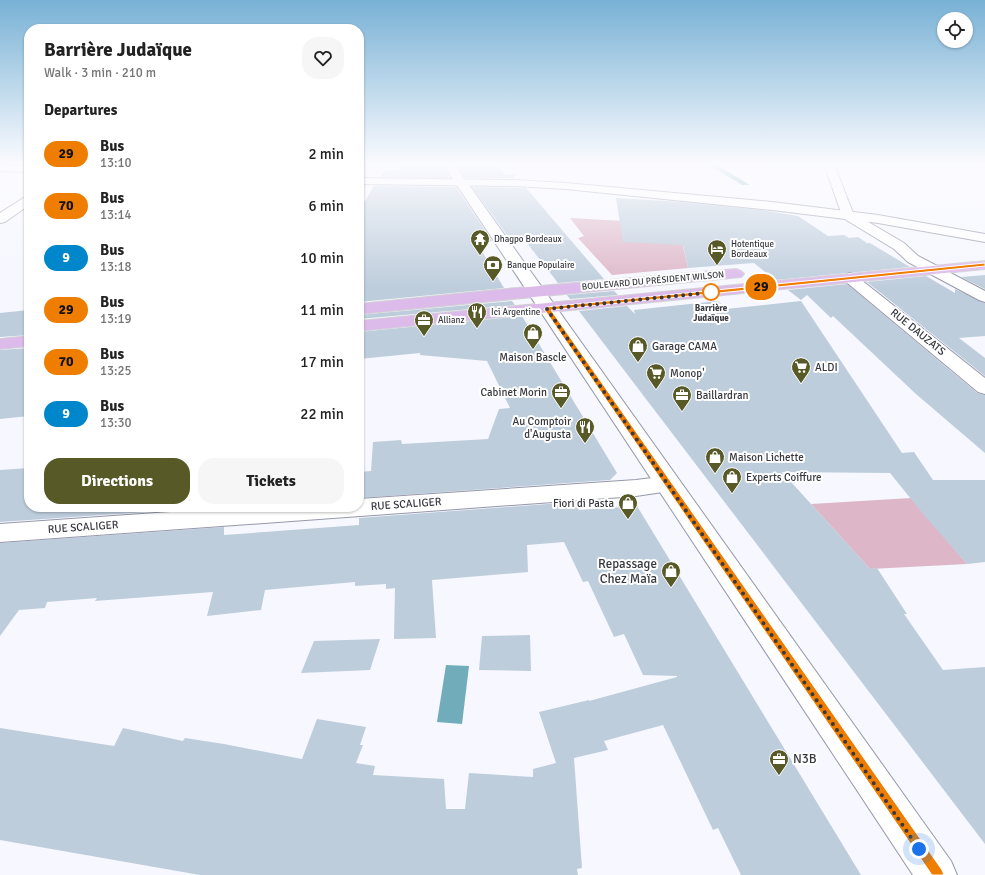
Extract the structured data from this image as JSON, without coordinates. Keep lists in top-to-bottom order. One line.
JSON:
{"streets":{"main road":["BOULEVARD DU PRÉSIDENT WILSON"],"street":["RUE DAUZATS","RUE SCALIGER"]},"crossings":[["BOULEVARD DU PRÉSIDENT WILSON","RUE DAUZATS"]],"places":{"temple":["Dhagpo Bordeaux"],"hotel":["Hotentique Bordeaux"],"bank":["Banque Populaire"],"other":["Barrière Judaïque"],"restaurant":["Ici Argentine","Au Comptoir d'Augusta"],"office":["Allianz","Cabinet Morin","Baillardran","N3B"],"shop":["Maison Bascle","Garage CAMA","Maison Lichette","Experts Coiffure","Fiori di Pasta","Repassage Chez Maïa"],"supermarket":["ALDI","Monop'"]},"lines":["bus line 29"],"page":{"on_map":"29","heading":[["Barrière Judaïque","Walk · 3 min · 210 m"],"Departures"],"list":[{"mark":"29","name":"Bus","note":"13:10","value":"2 min"},{"mark":"70","name":"Bus","note":"13:14","value":"6 min"},{"mark":"9","name":"Bus","note":"13:18","value":"10 min"},{"mark":"29","name":"Bus","note":"13:19","value":"11 min"},{"mark":"70","name":"Bus","note":"13:25","value":"17 min"},{"mark":"9","name":"Bus","note":"13:30","value":"22 min"}],"buttons":["Directions","Tickets"]}}
